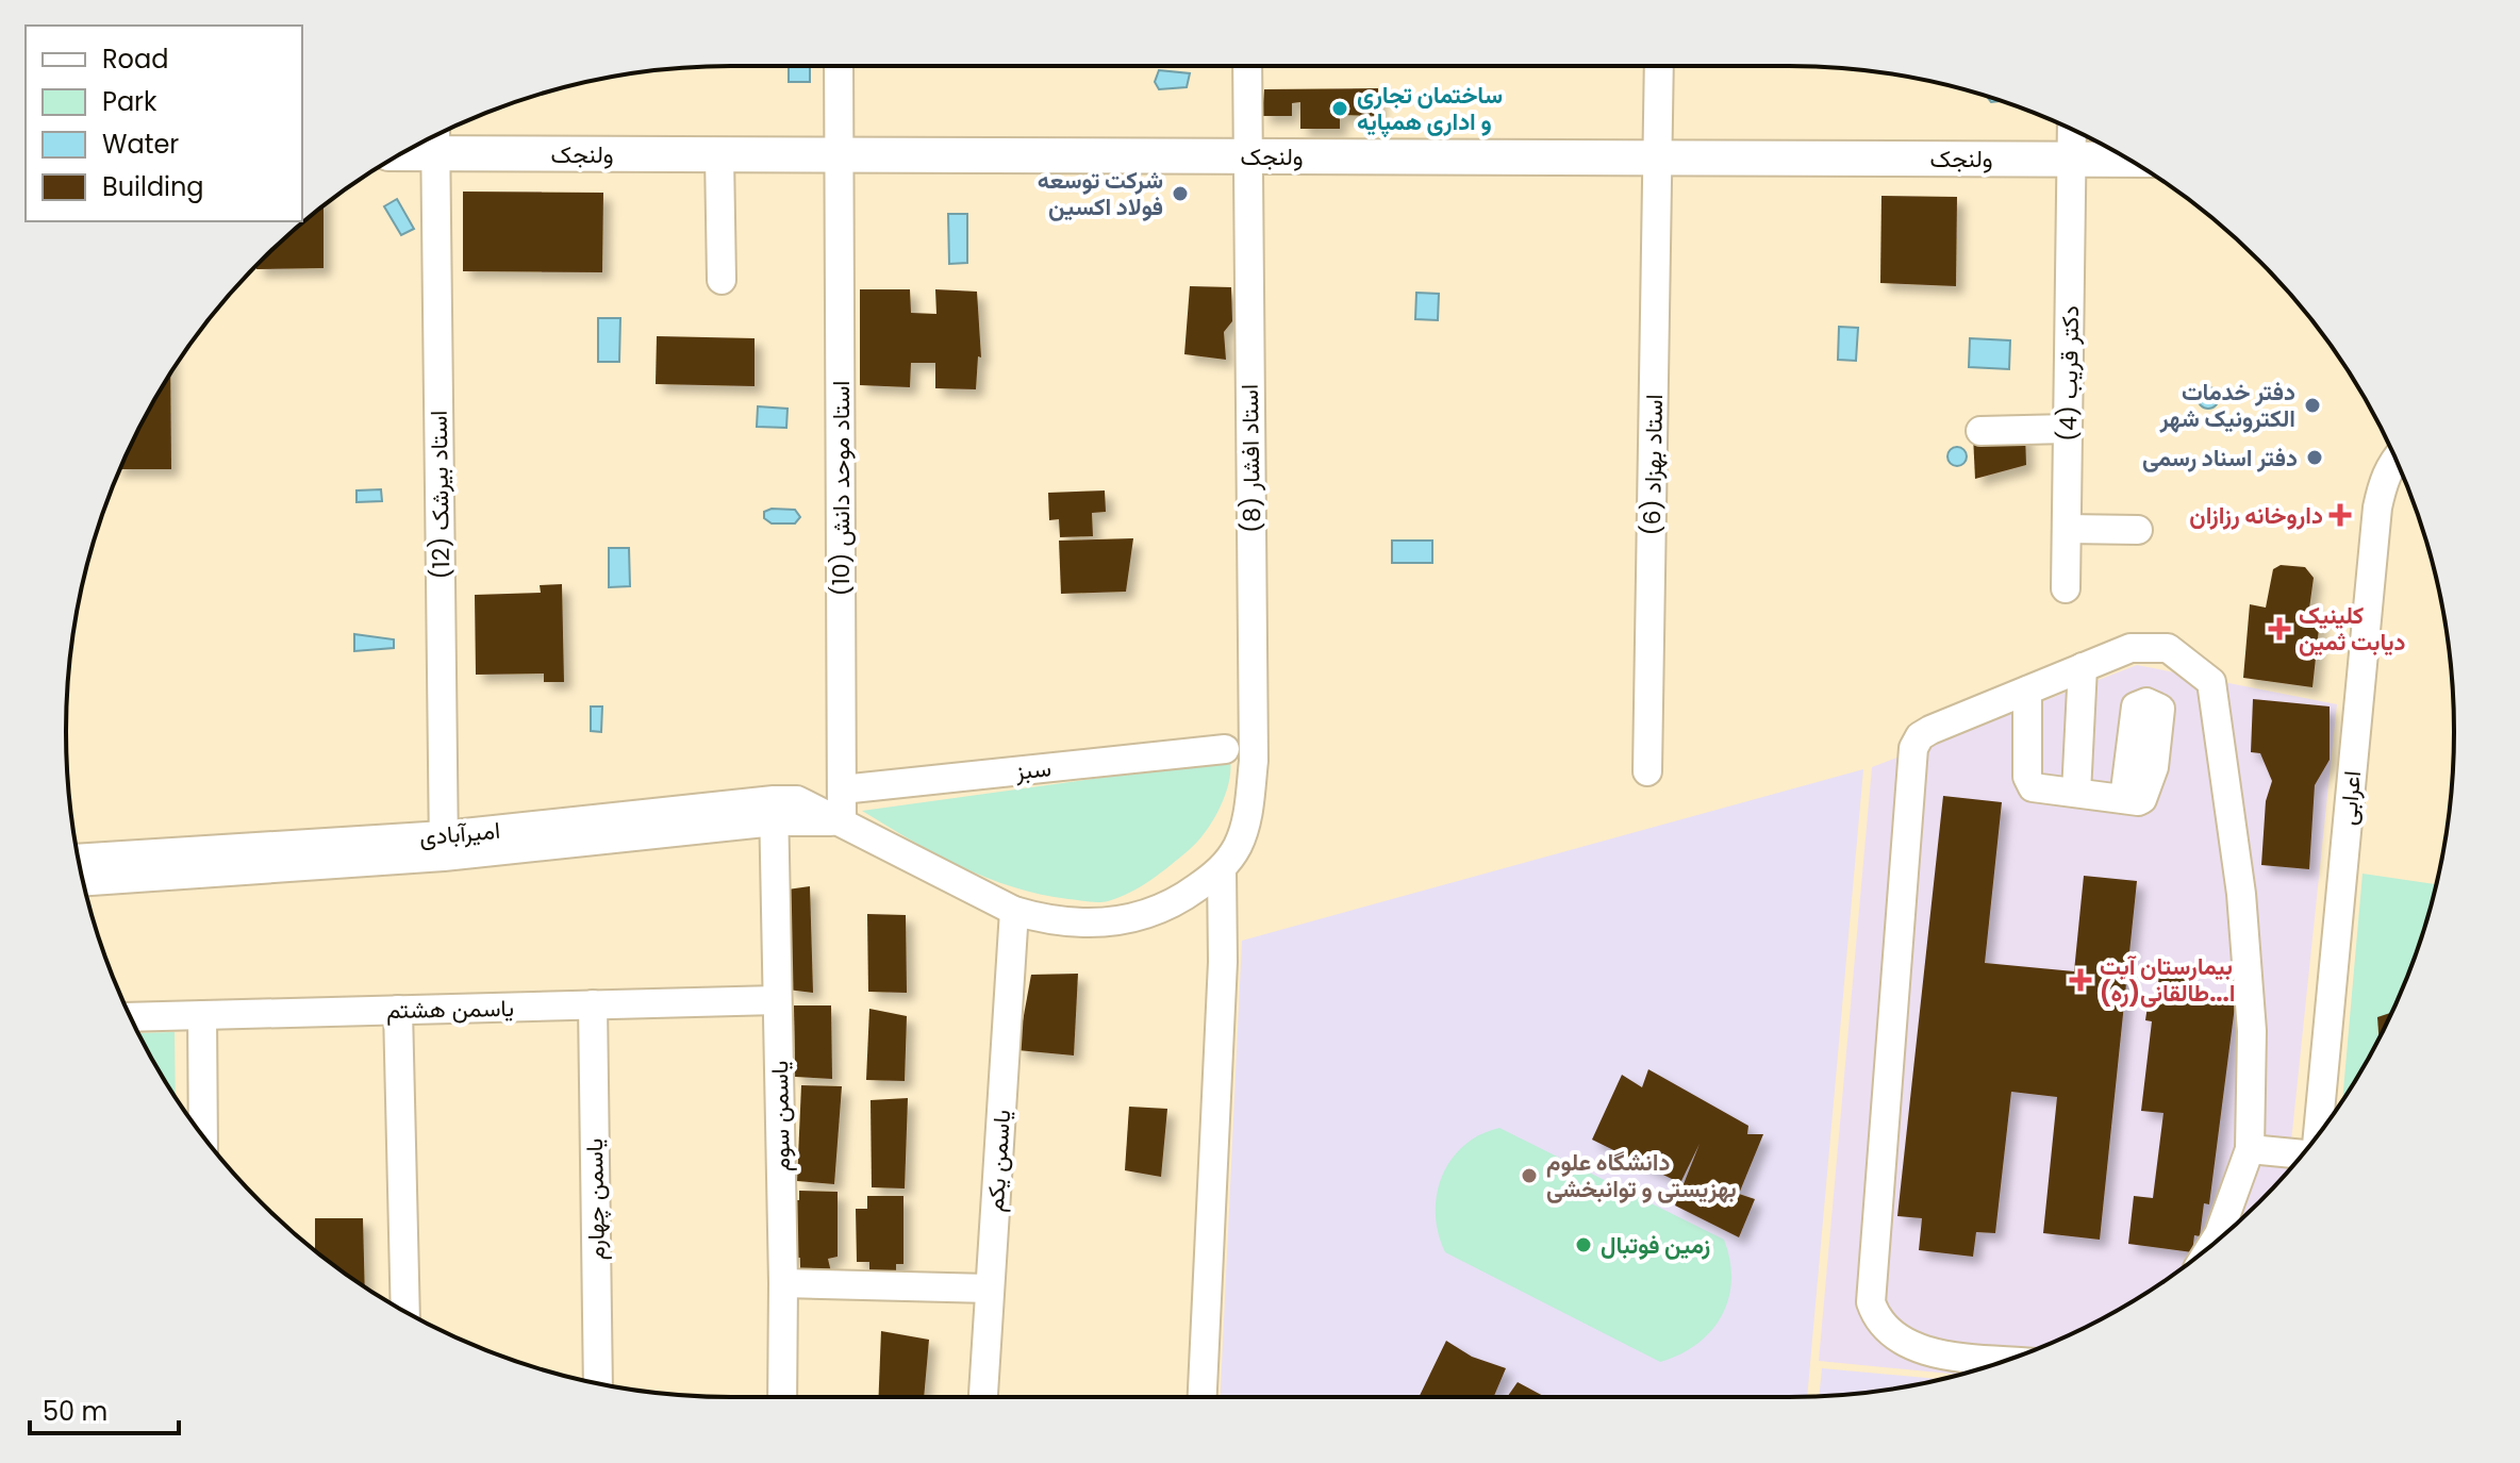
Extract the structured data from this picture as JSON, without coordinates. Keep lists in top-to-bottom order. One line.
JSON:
{"streets":{"main road":["ولنجک"],"street":["دکتر قریب (4)","استاد افشار (8)","استاد بهزاد (6)","استاد موحد دانش (10)","استاد بیرشک (12)","سبز","اعرابی","امیرآبادی","یاسمن هشتم","یاسمن سوم","یاسمن یکم","یاسمن چهارم"]},"crossings":[["ولنجک","دکتر قریب (4)"],["ولنجک","استاد افشار (8)"],["ولنجک","استاد بهزاد (6)"],["ولنجک","استاد موحد دانش (10)"],["ولنجک","استاد بیرشک (12)"],["استاد افشار (8)","امیرآبادی"],["استاد موحد دانش (10)","سبز"],["استاد موحد دانش (10)","امیرآبادی"],["استاد بیرشک (12)","امیرآبادی"],["امیرآبادی","یاسمن سوم"],["امیرآبادی","یاسمن یکم"],["یاسمن هشتم","یاسمن سوم"],["یاسمن هشتم","یاسمن چهارم"]],"places":{"other":["ساختمان تجاری و اداری همپایه","شرکت توسعه فولاد اکسین","دفتر خدمات الکترونیک شهر","دفتر اسناد رسمی","دانشگاه علوم بهزیستی و توانبخشی","زمین فوتبال"],"health":["داروخانه رزازان","کلینیک دیابت ثمین","بیمارستان آیت ا...طالقانی(ره)"]},"legend":["Road","Park","Water","Building"],"scale_bar":"50 m"}
